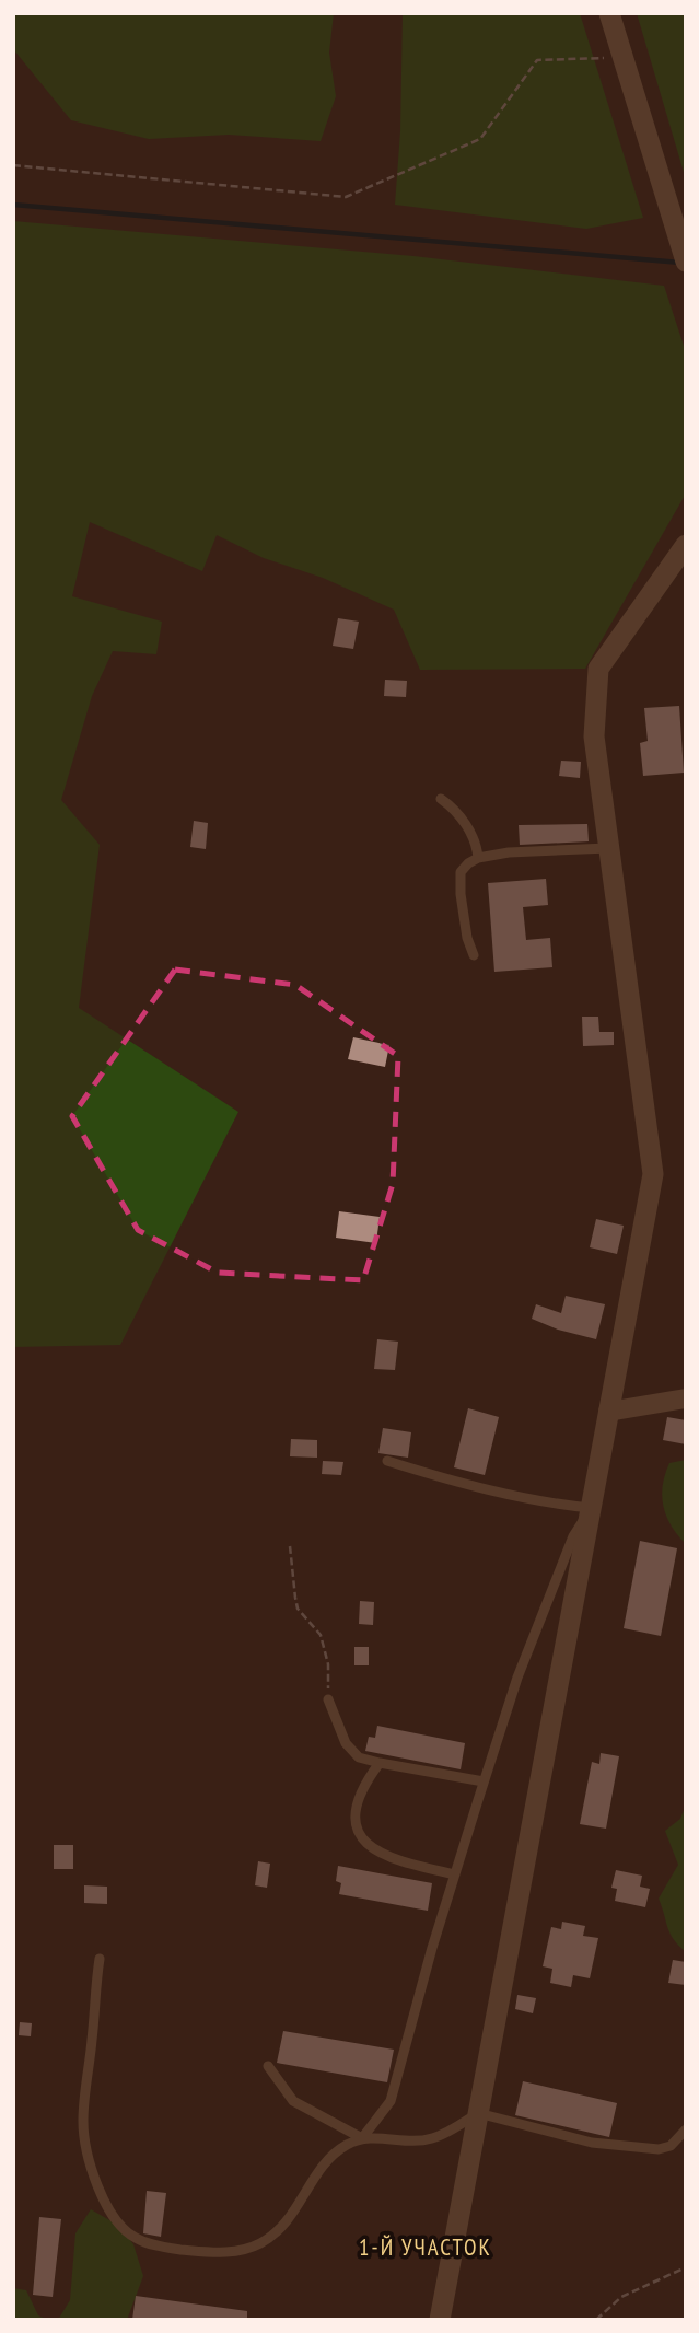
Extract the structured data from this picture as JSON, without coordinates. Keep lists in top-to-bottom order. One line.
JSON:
{"districts":["1-Й УЧАСТОК"]}
